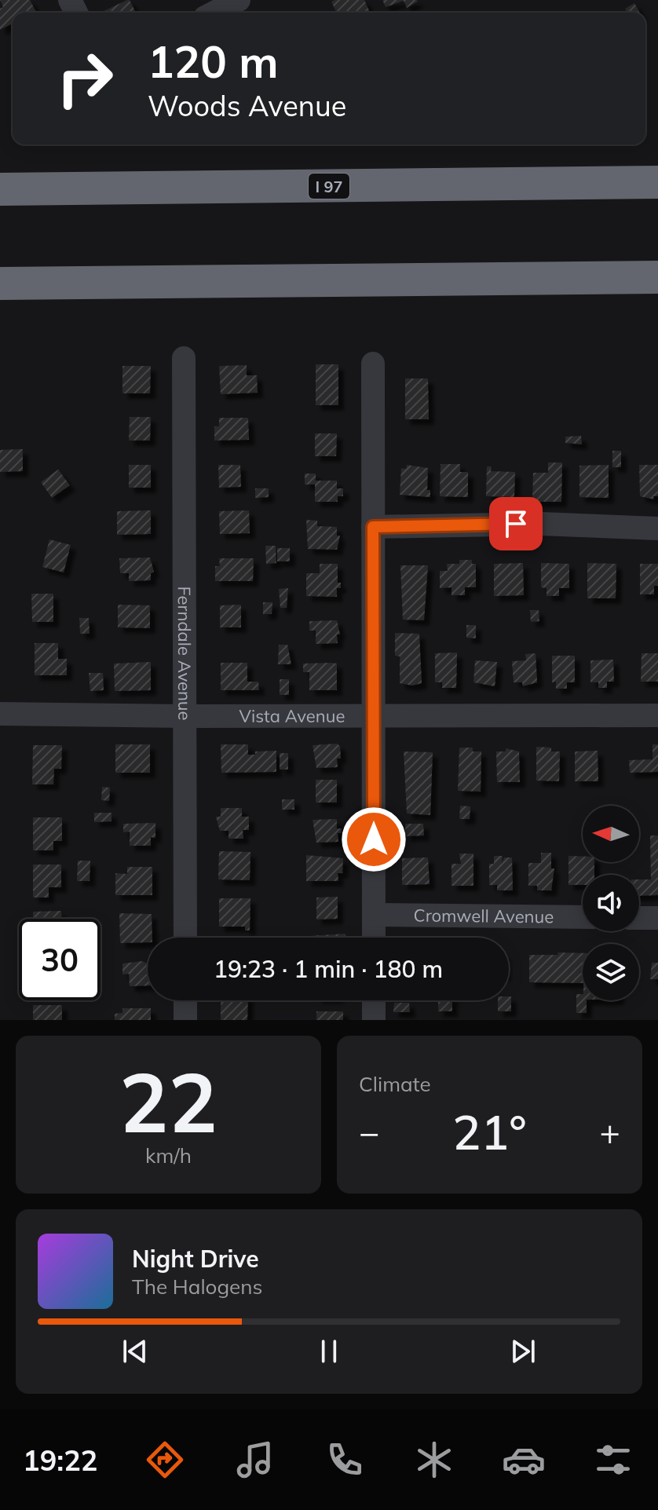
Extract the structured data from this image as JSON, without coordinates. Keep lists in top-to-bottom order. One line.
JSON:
{"streets":{"highway":["I 97"],"street":["Ferndale Avenue","Vista Avenue","Cromwell Avenue"]},"crossings":[["Ferndale Avenue","Vista Avenue"]],"north":"left","page":{"turn":["120 m","Woods Avenue"],"limit":"30","trip":"19:23 · 1 min · 180 m","tile":[["22","km/h"],"Climate"],"heat":["−","21°","+"],"song":["Night Drive","The Halogens"],"tabs":"19:22"}}
